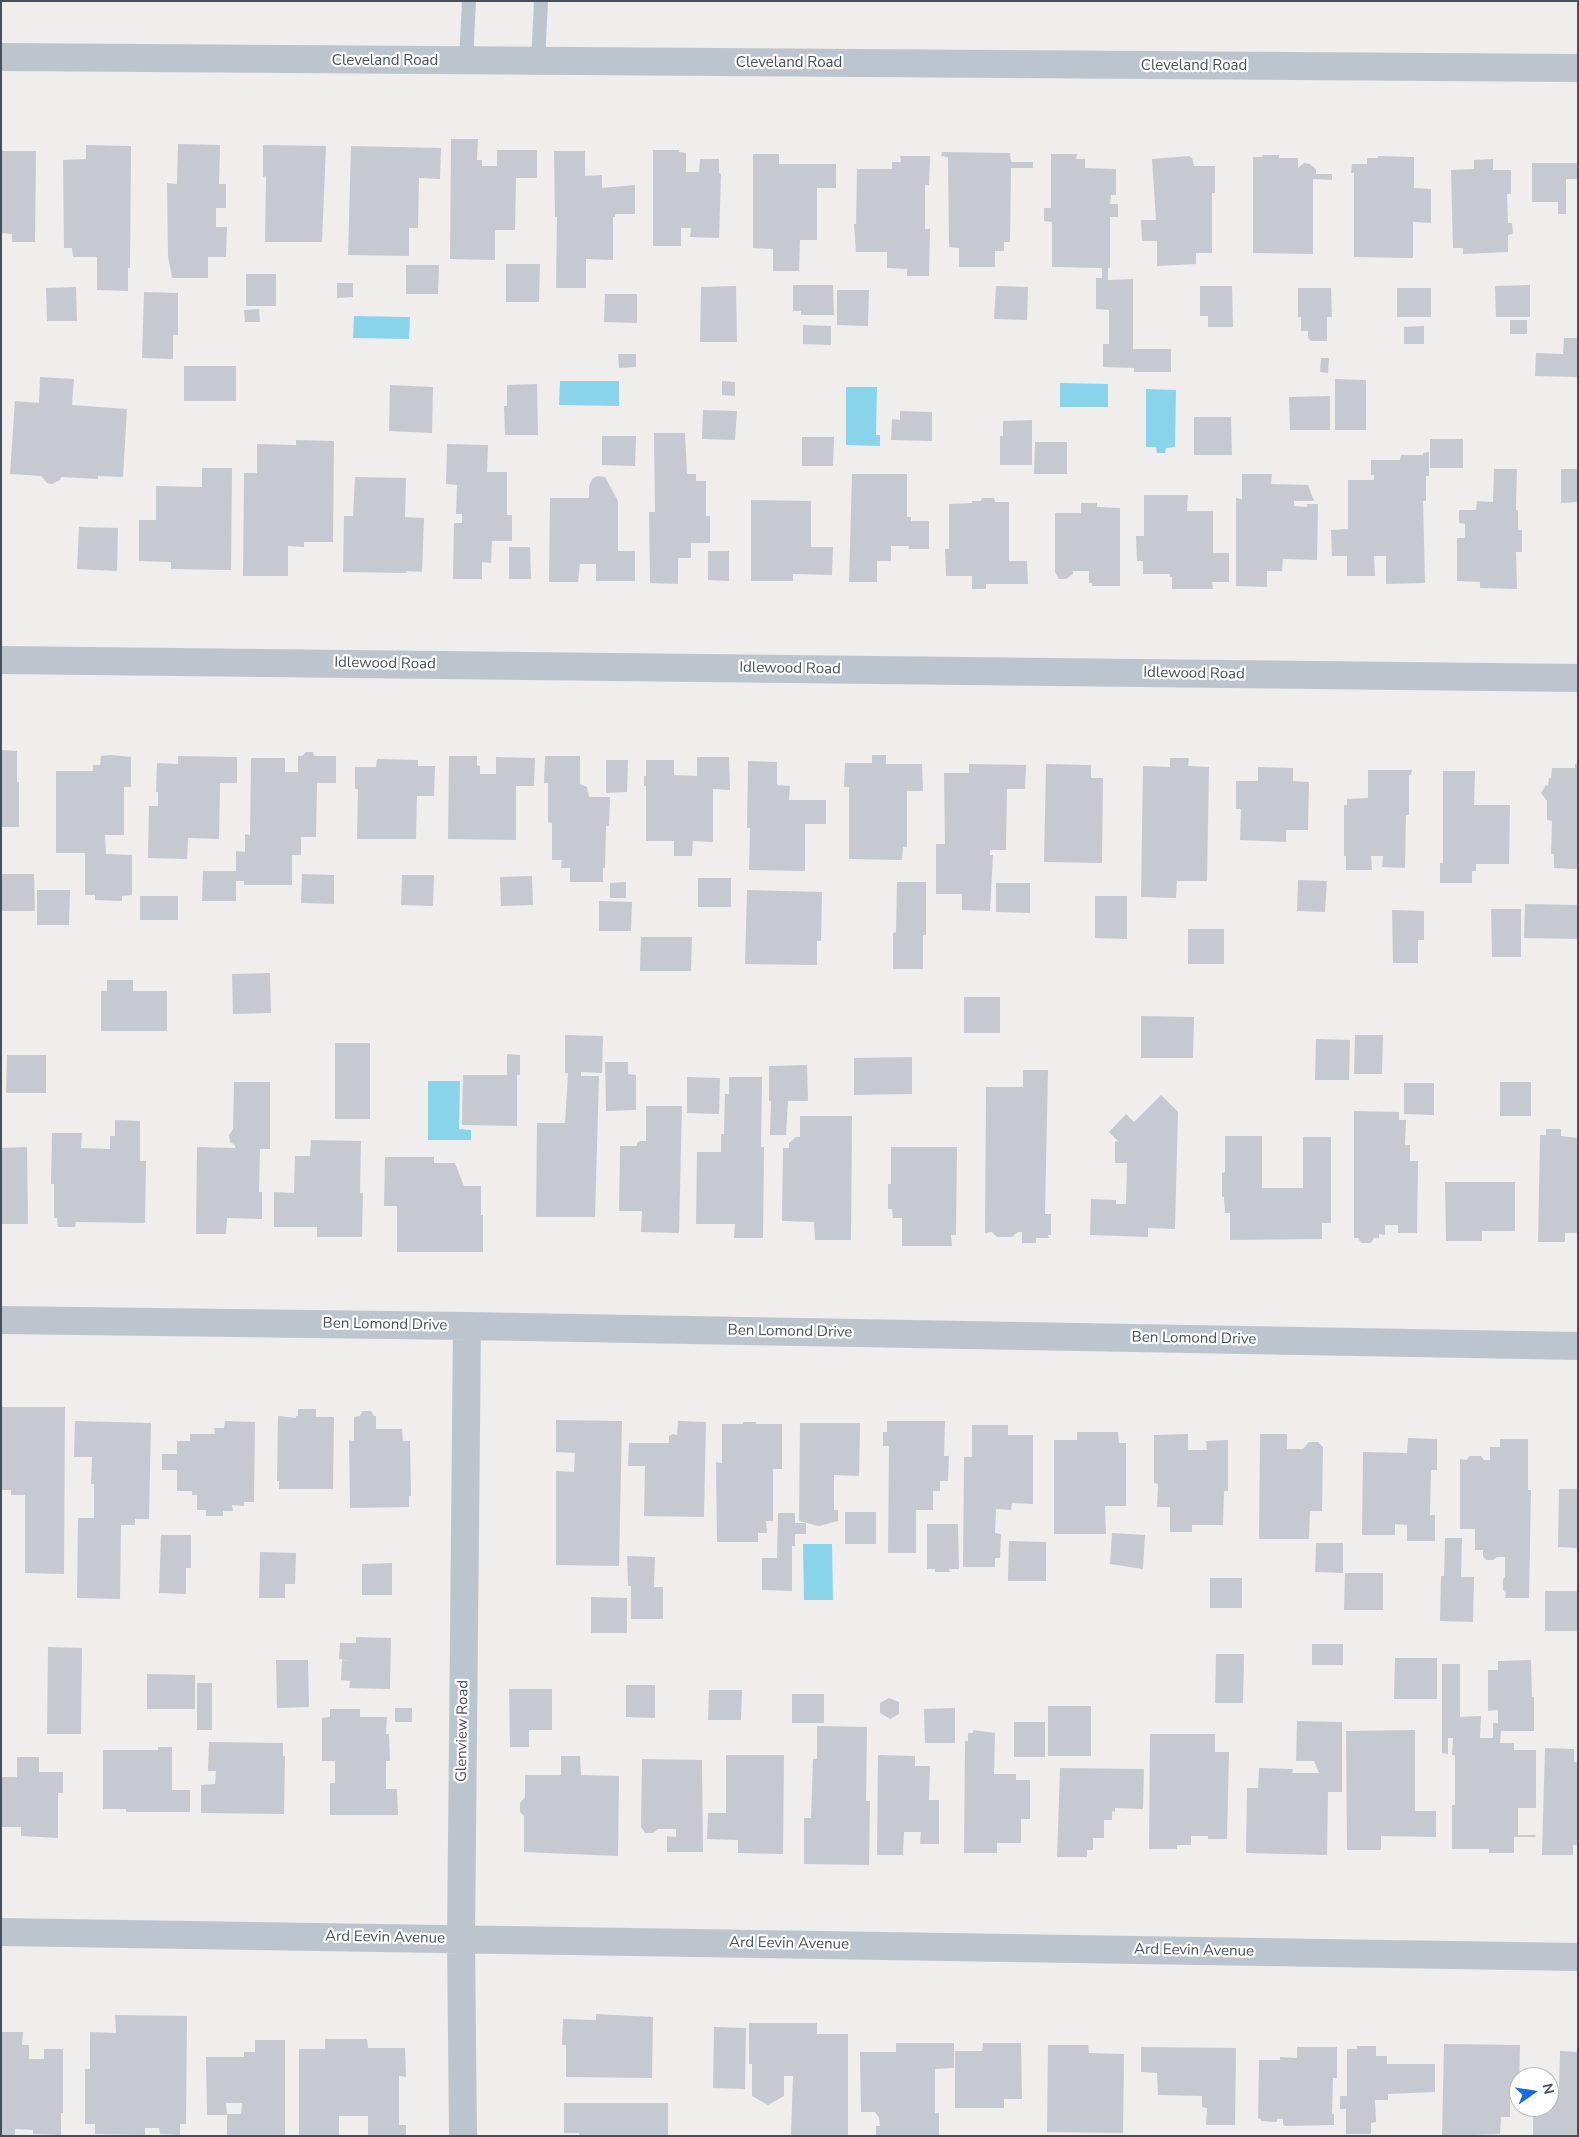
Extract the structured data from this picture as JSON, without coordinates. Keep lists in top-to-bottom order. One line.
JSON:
{"streets":{"street":["Cleveland Road","Idlewood Road","Ben Lomond Drive","Glenview Road","Ard Eevin Avenue"]},"crossings":[["Ben Lomond Drive","Glenview Road"],["Glenview Road","Ard Eevin Avenue"]],"north":"right"}
